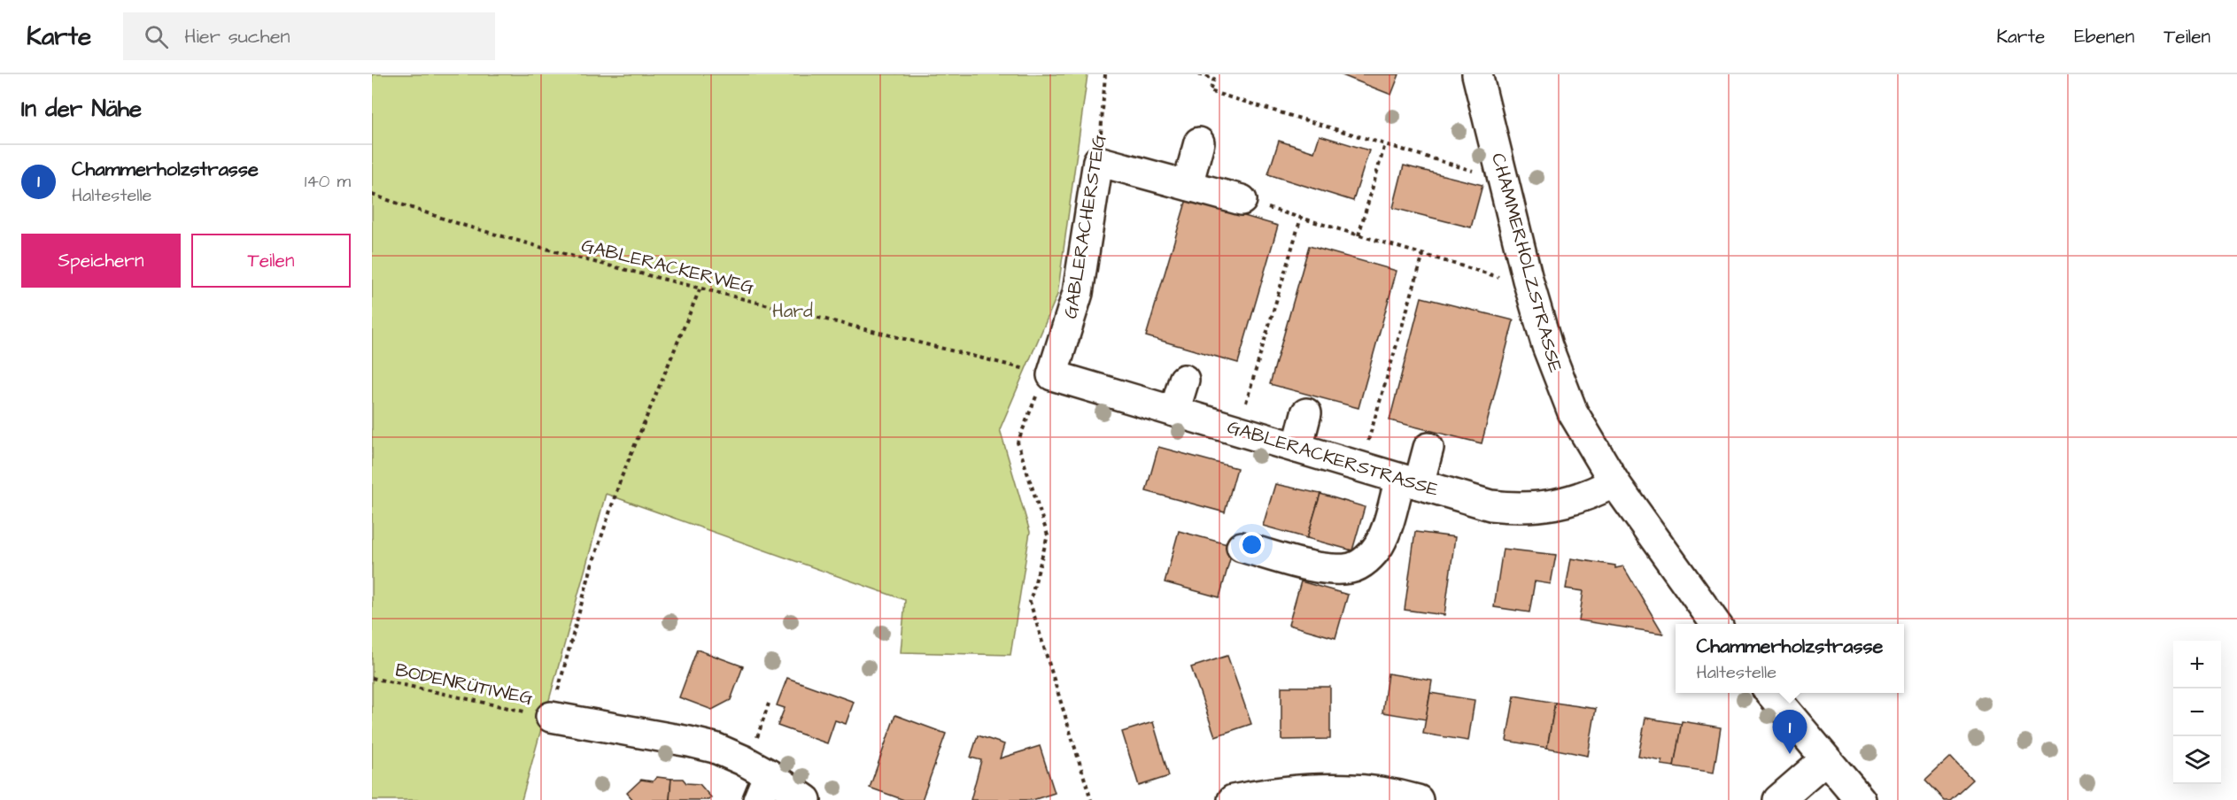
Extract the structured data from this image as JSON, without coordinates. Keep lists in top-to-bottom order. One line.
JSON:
{"streets":{"street":["GABLERACHERSTEIG","CHAMMERHOLZSTRASSE","GABLERACKERSTRASSE"],"path":["GABLERACKERWEG","BODENRÜTIWEG"]},"crossings":[["GABLERACHERSTEIG","GABLERACKERWEG"],["GABLERACHERSTEIG","GABLERACKERSTRASSE"],["CHAMMERHOLZSTRASSE","GABLERACKERSTRASSE"],["GABLERACKERWEG","GABLERACKERSTRASSE"]],"parks":["Hard"],"page":{"header":"Karte","search":"Hier suchen","nav":["Karte","Ebenen","Teilen"],"heading":"In der Nähe","list":[{"mark":"1","name":"Chammerholzstrasse","note":"Haltestelle","value":"140 m"}],"buttons":["Speichern","Teilen"],"popup":["Chammerholzstrasse","Haltestelle"],"map_buttons":["+","−"],"pins":"1"}}
